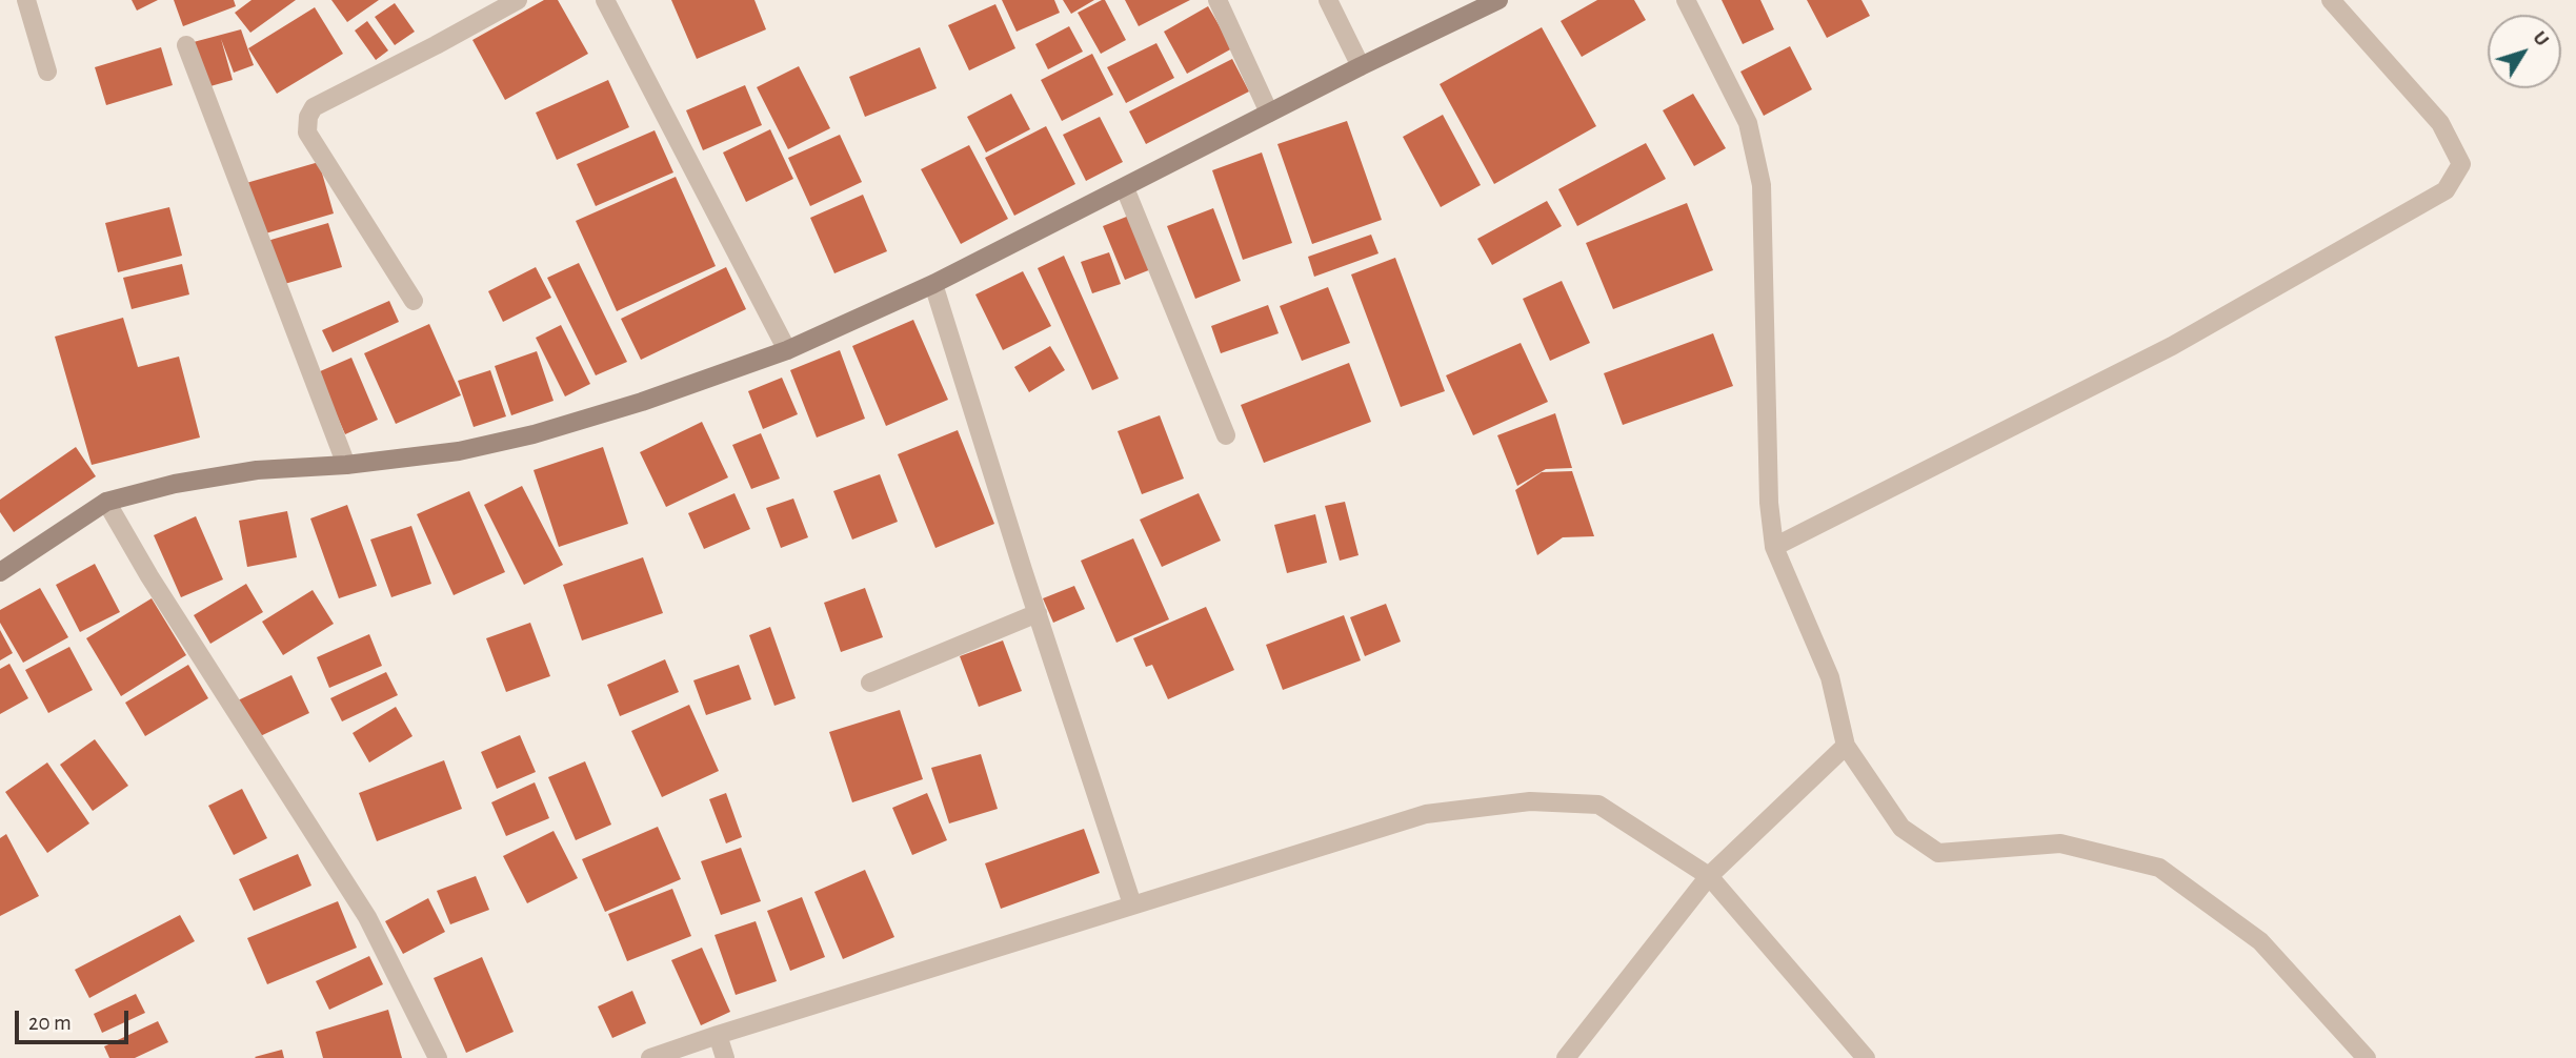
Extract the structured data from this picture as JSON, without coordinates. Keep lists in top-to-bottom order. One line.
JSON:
{"scale_bar":"20 m","north":"top right"}
